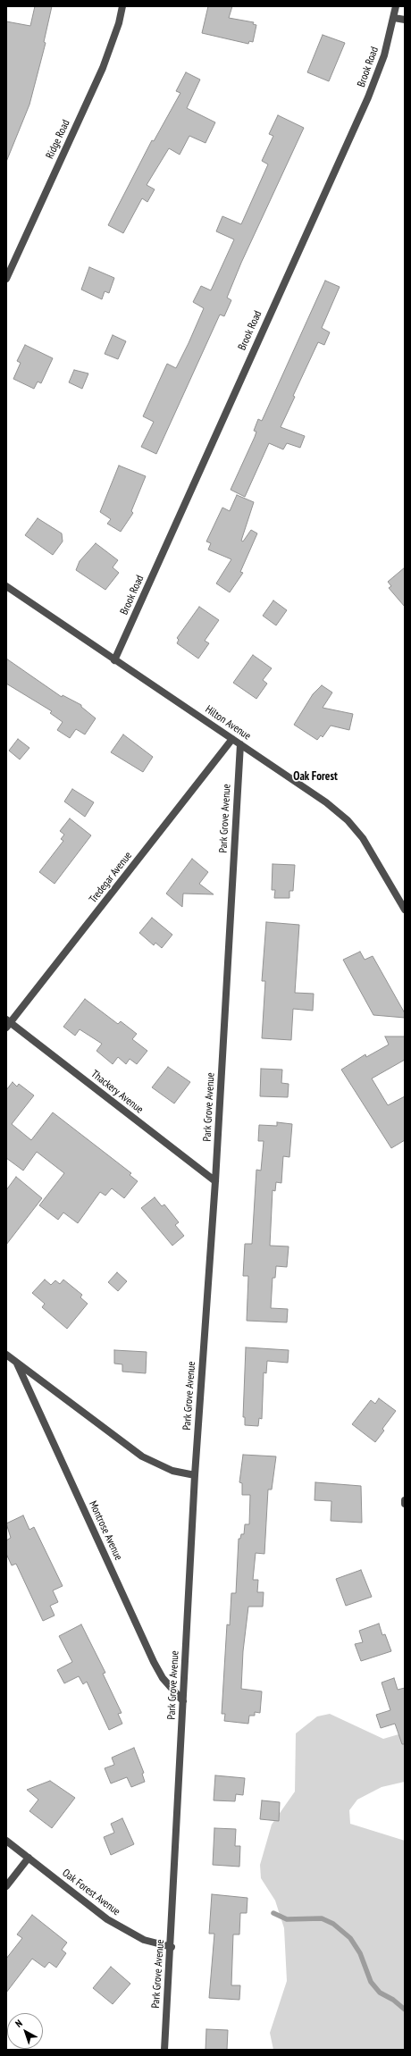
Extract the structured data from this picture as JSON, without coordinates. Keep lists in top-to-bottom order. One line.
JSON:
{"streets":{"street":["Brook Road","Ridge Road","Hilton Avenue","Park Grove Avenue","Tredegar Avenue","Thackery Avenue","Montrose Avenue","Oak Forest Avenue"]},"crossings":[["Brook Road","Hilton Avenue"],["Hilton Avenue","Park Grove Avenue"],["Hilton Avenue","Tredegar Avenue"],["Park Grove Avenue","Thackery Avenue"],["Park Grove Avenue","Montrose Avenue"],["Park Grove Avenue","Oak Forest Avenue"],["Tredegar Avenue","Thackery Avenue"]],"districts":["Oak Forest"],"north":"top left"}
